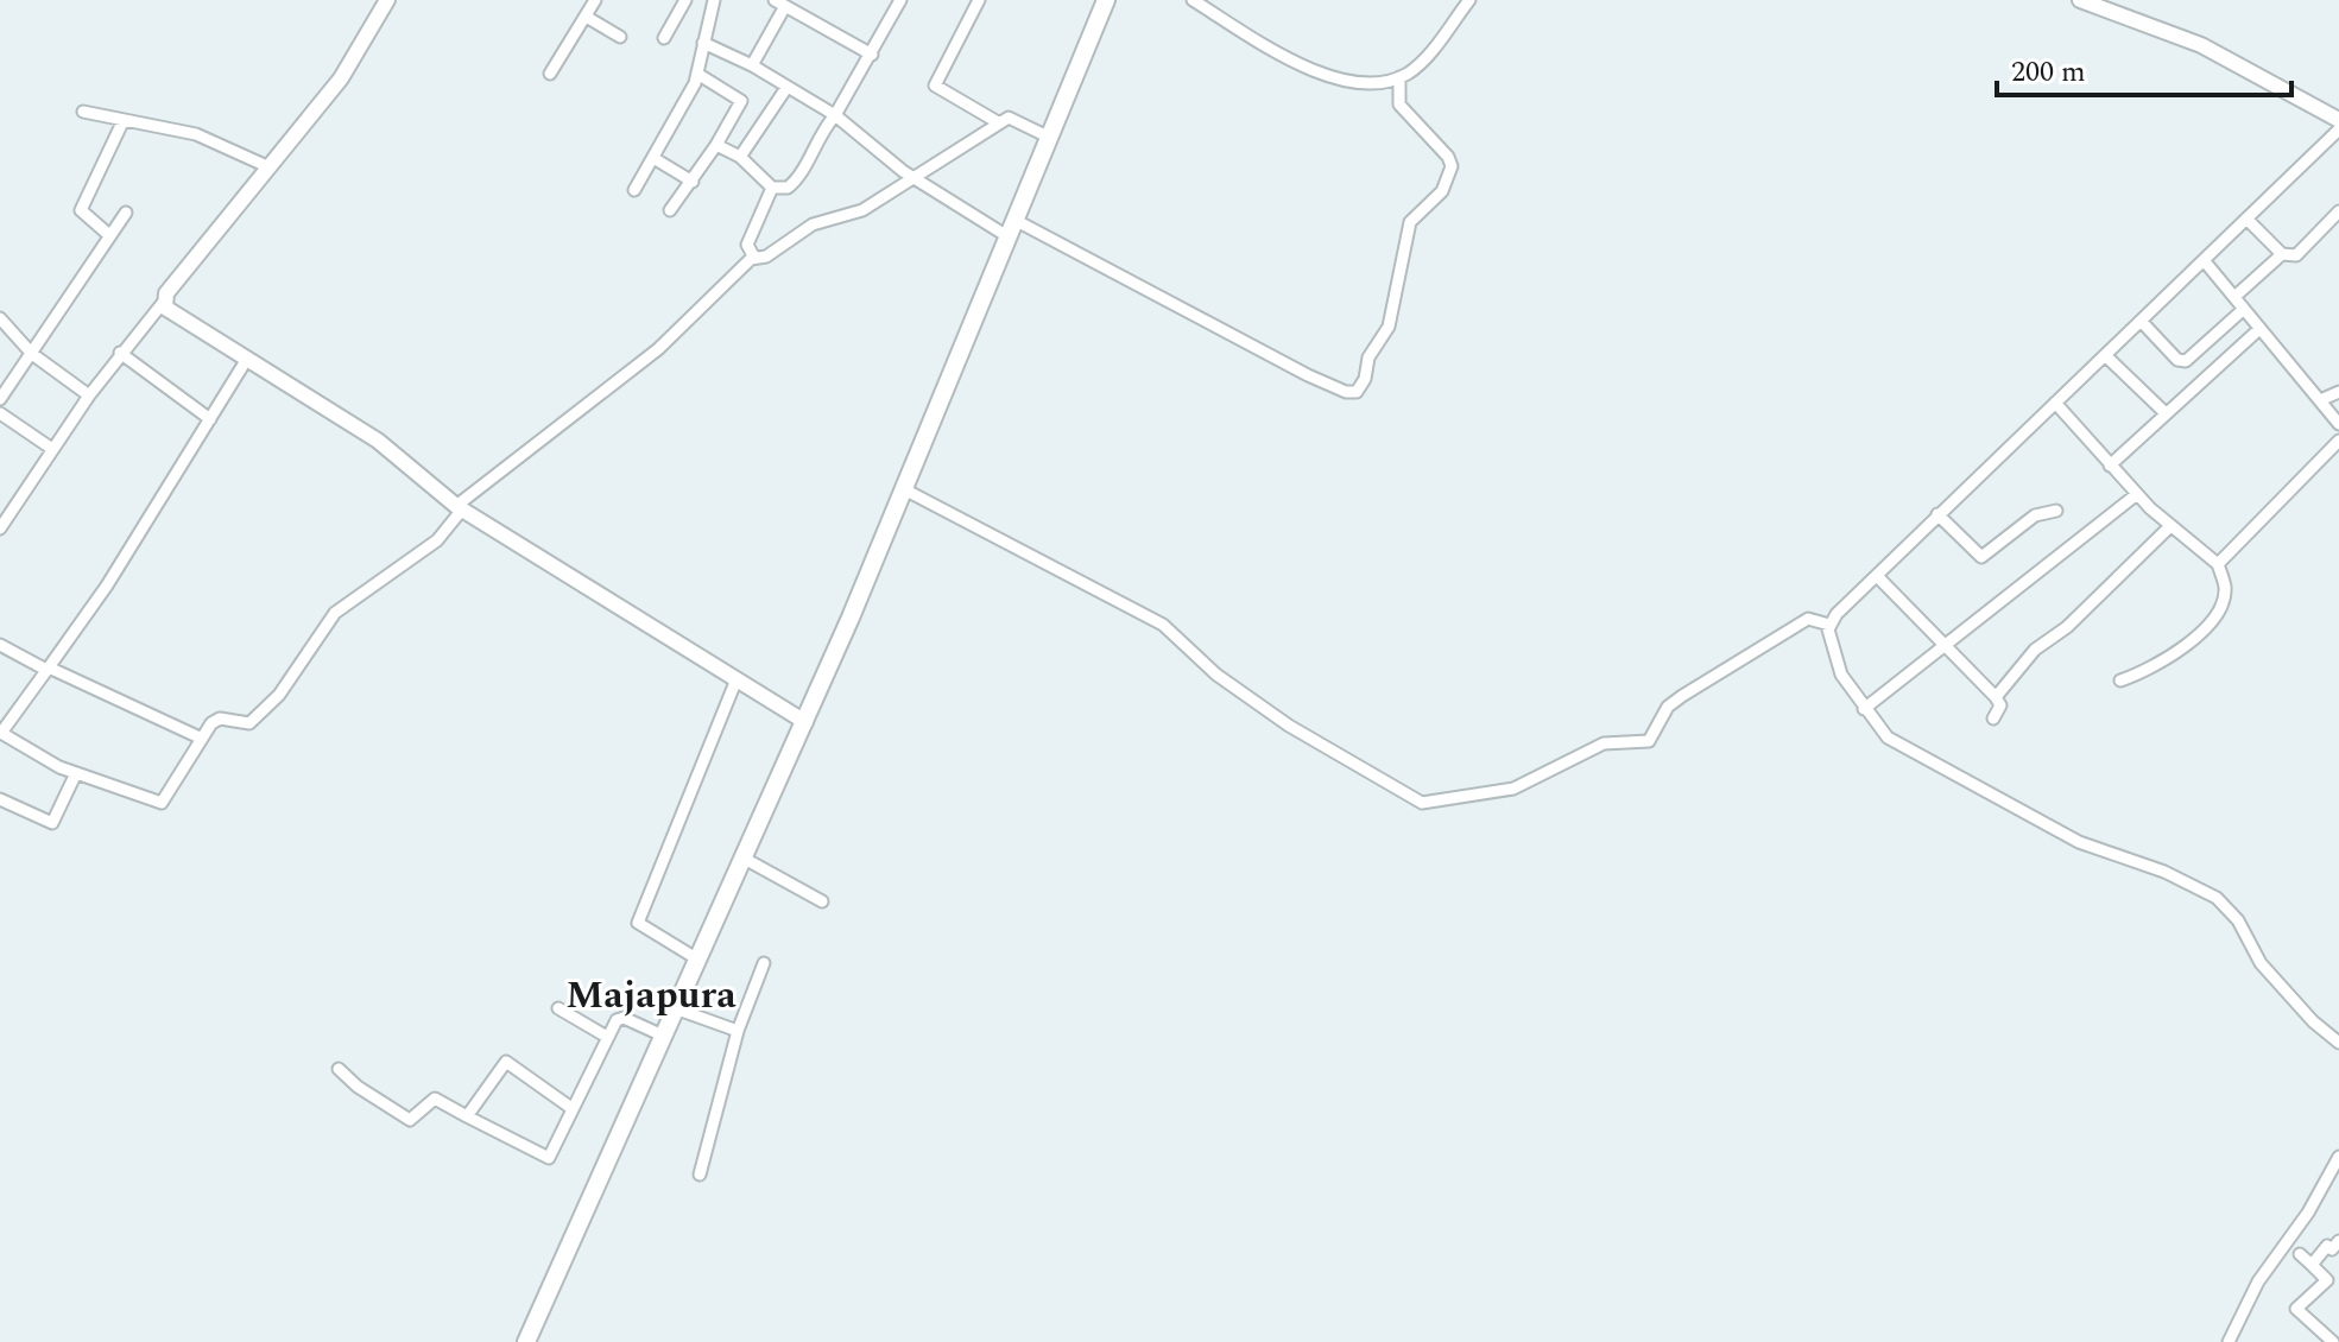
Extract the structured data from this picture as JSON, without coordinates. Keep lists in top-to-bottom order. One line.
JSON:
{"districts":["Majapura"],"scale_bar":"200 m"}
